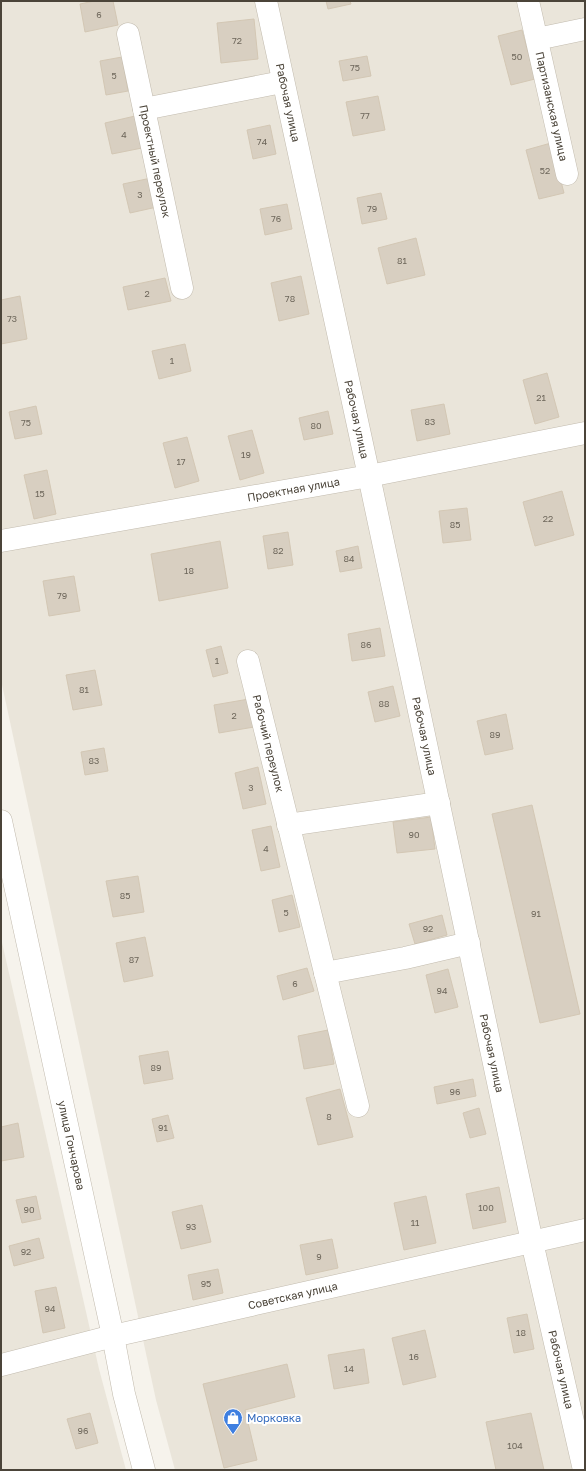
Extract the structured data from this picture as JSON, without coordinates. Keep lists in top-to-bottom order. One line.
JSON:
{"streets":{"street":["Рабочая улица","Партизанская улица","Проектный переулок","Проектная улица","Рабочий переулок","улица Гончарова","Советская улица"]},"crossings":[["Рабочая улица","Проектная улица"],["Рабочая улица","Советская улица"],["улица Гончарова","Советская улица"]],"places":{"shop":["Морковка"]},"house_numbers":["6","72","50","75","5","77","4","74","52","3","79","76","81","2","78","73","1","21","83","75","80","19","17","15","22","85","82","84","18","79","86","1","81","88","2","89","83","3","90","4","85","5","91","92","87","6","94","89","96","8","91","100","90","11","93","92","9","95","94","18","16","14","96","104"]}
